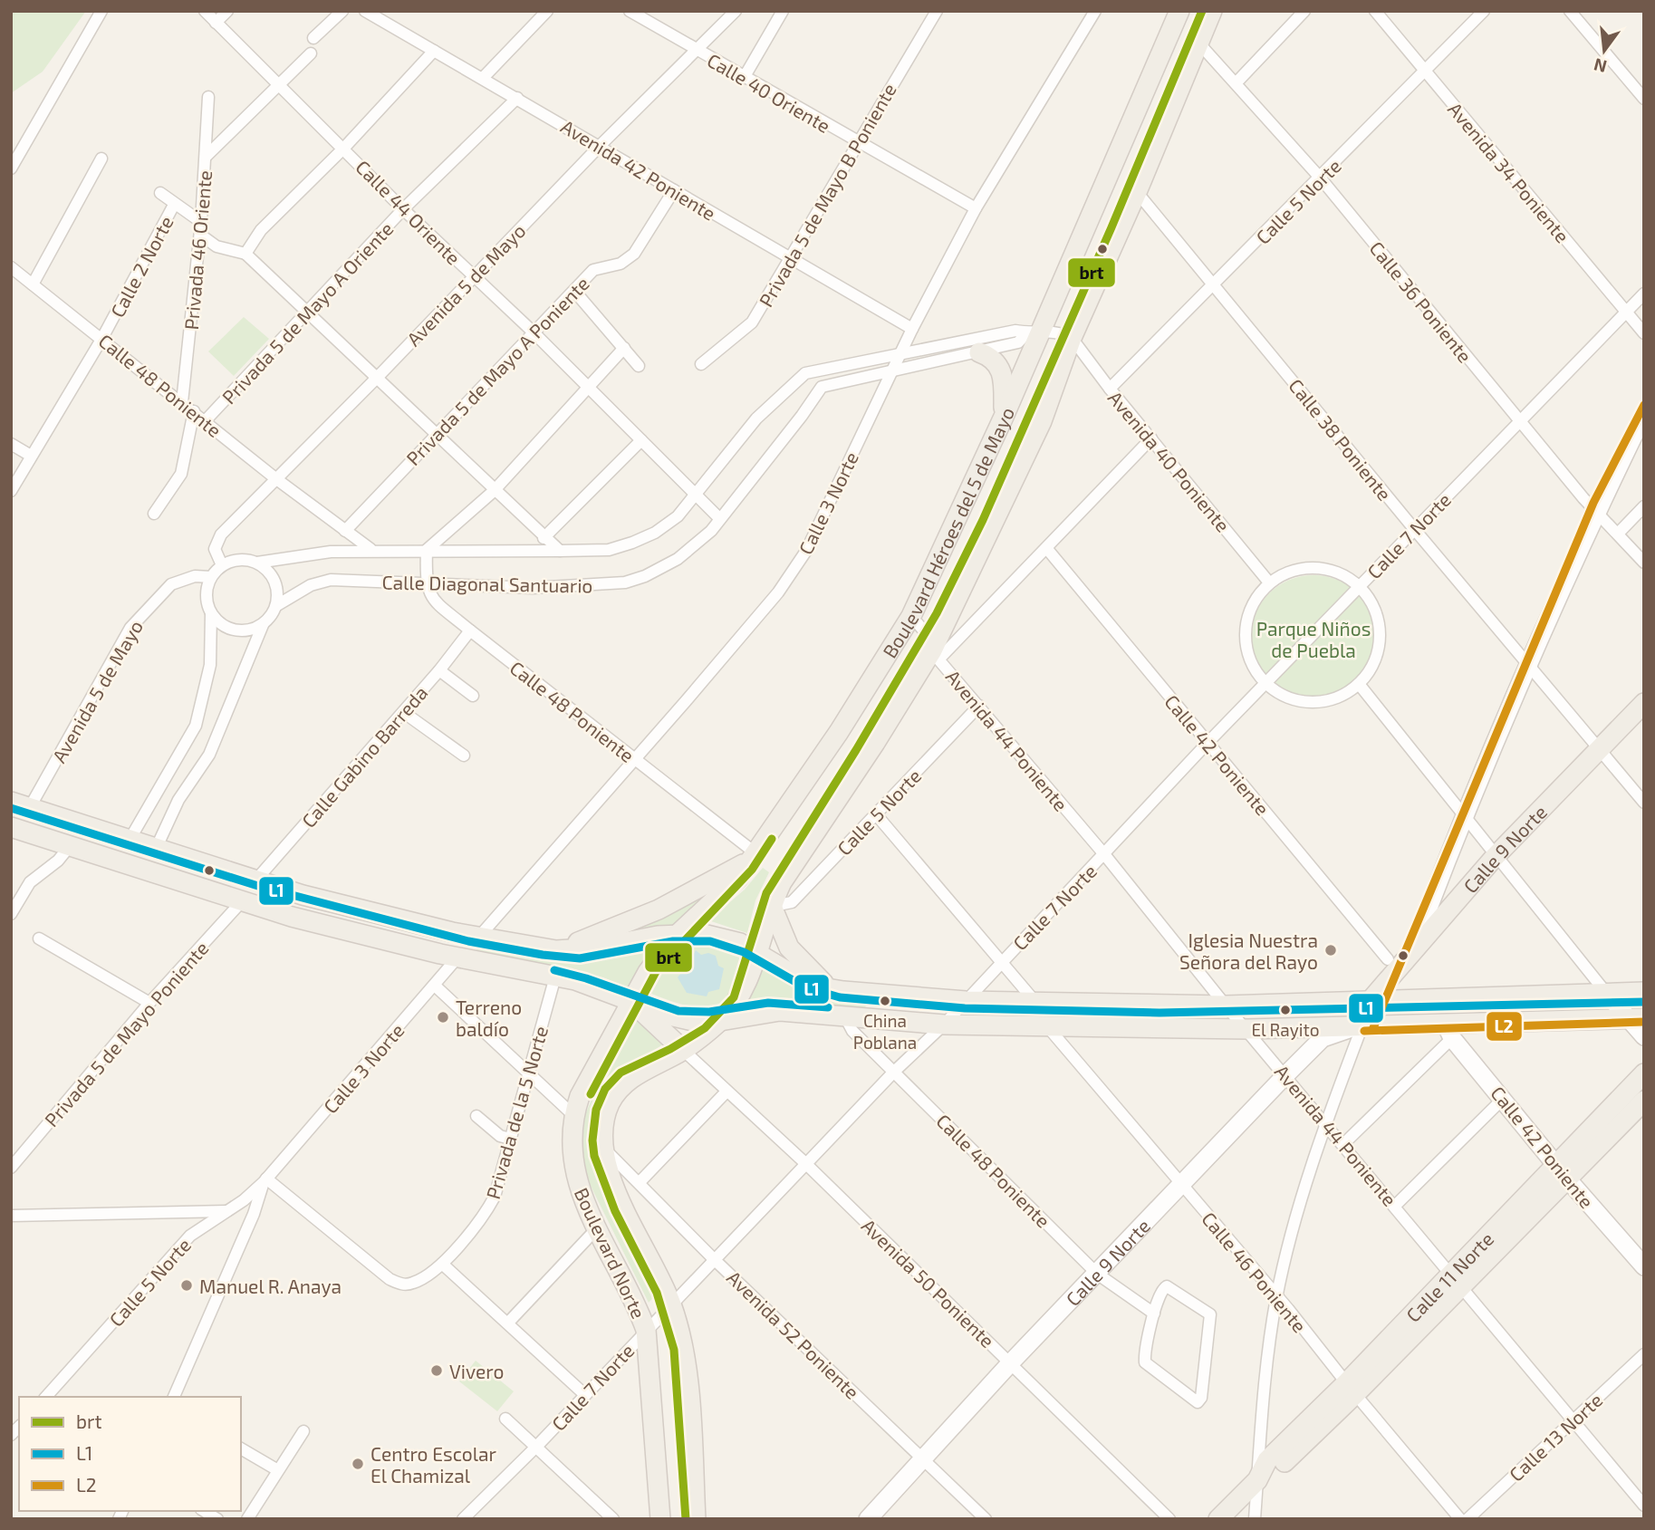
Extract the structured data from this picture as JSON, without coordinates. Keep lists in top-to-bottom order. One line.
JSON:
{"streets":{"main road":["Boulevard Héroes del 5 de Mayo","Calle 42 Poniente","Calle 9 Norte","Boulevard Norte","Calle 11 Norte"],"street":["Calle 40 Oriente","Avenida 42 Poniente","Avenida 34 Poniente","Privada 5 de Mayo B Poniente","Calle 5 Norte","Calle 44 Oriente","Privada 46 Oriente","Calle 2 Norte","Avenida 5 de Mayo","Calle 36 Poniente","Privada 5 de Mayo A Oriente","Privada 5 de Mayo A Poniente","Calle 48 Poniente","Calle 38 Poniente","Avenida 40 Poniente","Calle 3 Norte","Calle 7 Norte","Calle Diagonal Santuario","Avenida 44 Poniente","Calle Gabino Barreda","Privada 5 de Mayo Poniente","Privada de la 5 Norte","Calle 46 Poniente","Avenida 50 Poniente","Avenida 52 Poniente","Calle 13 Norte"]},"crossings":[["Calle 40 Oriente","Privada 5 de Mayo B Poniente"],["Calle 40 Oriente","Avenida 5 de Mayo"],["Calle 40 Oriente","Calle 3 Norte"],["Avenida 42 Poniente","Privada 5 de Mayo B Poniente"],["Avenida 42 Poniente","Avenida 5 de Mayo"],["Avenida 42 Poniente","Privada 5 de Mayo A Oriente"],["Avenida 42 Poniente","Privada 5 de Mayo A Poniente"],["Avenida 42 Poniente","Calle 3 Norte"],["Avenida 34 Poniente","Calle 5 Norte"],["Avenida 34 Poniente","Calle 7 Norte"],["Calle 5 Norte","Calle 36 Poniente"],["Calle 5 Norte","Calle 38 Poniente"],["Calle 5 Norte","Avenida 40 Poniente"],["Calle 5 Norte","Calle 3 Norte"],["Calle 5 Norte","Boulevard Héroes del 5 de Mayo"],["Calle 5 Norte","Avenida 44 Poniente"],["Calle 5 Norte","Privada de la 5 Norte"],["Calle 44 Oriente","Avenida 5 de Mayo"],["Calle 44 Oriente","Privada 5 de Mayo A Oriente"],["Calle 44 Oriente","Privada 5 de Mayo A Poniente"],["Calle 44 Oriente","Calle Diagonal Santuario"],["Privada 46 Oriente","Calle 48 Poniente"],["Calle 2 Norte","Calle 48 Poniente"],["Avenida 5 de Mayo","Calle 48 Poniente"],["Avenida 5 de Mayo","Calle Diagonal Santuario"],["Calle 36 Poniente","Boulevard Héroes del 5 de Mayo"],["Calle 36 Poniente","Calle 7 Norte"],["Privada 5 de Mayo A Oriente","Calle 48 Poniente"],["Privada 5 de Mayo A Poniente","Calle 48 Poniente"],["Calle 48 Poniente","Calle 3 Norte"],["Calle 48 Poniente","Boulevard Héroes del 5 de Mayo"],["Calle 48 Poniente","Calle 7 Norte"],["Calle 48 Poniente","Calle Diagonal Santuario"],["Calle 48 Poniente","Calle Gabino Barreda"],["Calle 48 Poniente","Calle 9 Norte"],["Calle 38 Poniente","Boulevard Héroes del 5 de Mayo"],["Calle 38 Poniente","Calle 7 Norte"],["Calle 38 Poniente","Calle 9 Norte"],["Avenida 40 Poniente","Boulevard Héroes del 5 de Mayo"],["Calle 3 Norte","Calle Diagonal Santuario"],["Calle 3 Norte","Privada de la 5 Norte"],["Boulevard Héroes del 5 de Mayo","Calle Diagonal Santuario"],["Boulevard Héroes del 5 de Mayo","Avenida 44 Poniente"],["Boulevard Héroes del 5 de Mayo","Boulevard Norte"],["Calle 7 Norte","Avenida 44 Poniente"],["Calle 7 Norte","Calle 42 Poniente"],["Calle 7 Norte","Boulevard Norte"],["Calle 7 Norte","Avenida 50 Poniente"],["Calle 7 Norte","Avenida 52 Poniente"],["Avenida 44 Poniente","Calle 9 Norte"],["Avenida 44 Poniente","Calle 11 Norte"],["Avenida 44 Poniente","Calle 13 Norte"],["Calle 42 Poniente","Calle 11 Norte"],["Calle 9 Norte","Calle 46 Poniente"],["Calle 9 Norte","Avenida 50 Poniente"],["Calle 9 Norte","Avenida 52 Poniente"],["Boulevard Norte","Avenida 50 Poniente"],["Boulevard Norte","Avenida 52 Poniente"],["Calle 46 Poniente","Calle 11 Norte"]],"parks":["Parque Niños de Puebla"],"places":["Iglesia Nuestra Señora del Rayo","China Poblana","El Rayito","Terreno baldío","Manuel R. Anaya","Vivero","Centro Escolar El Chamizal"],"lines":["transit line brt","transit line L2","transit line L1"],"legend":["brt","L1","L2"],"north":"bottom"}
